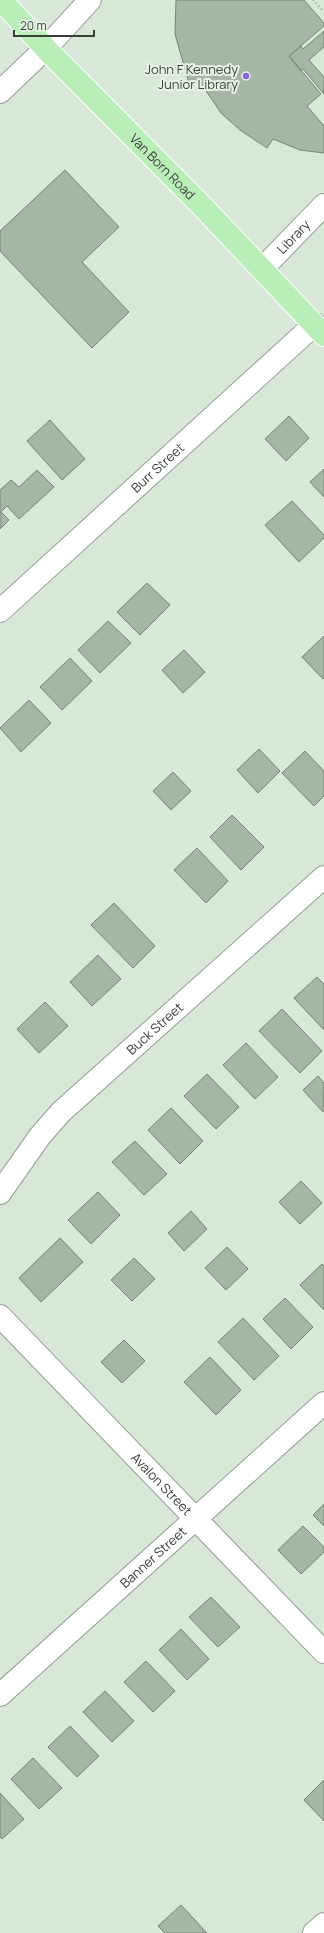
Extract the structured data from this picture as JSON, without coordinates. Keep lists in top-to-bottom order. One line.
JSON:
{"streets":{"main road":["Van Born Road"],"street":["Library","Burr Street","Buck Street","Avalon Street","Banner Street"]},"crossings":[["Van Born Road","Library"],["Van Born Road","Burr Street"],["Avalon Street","Banner Street"]],"places":["John F Kennedy Junior Library"],"scale_bar":"20 m"}
